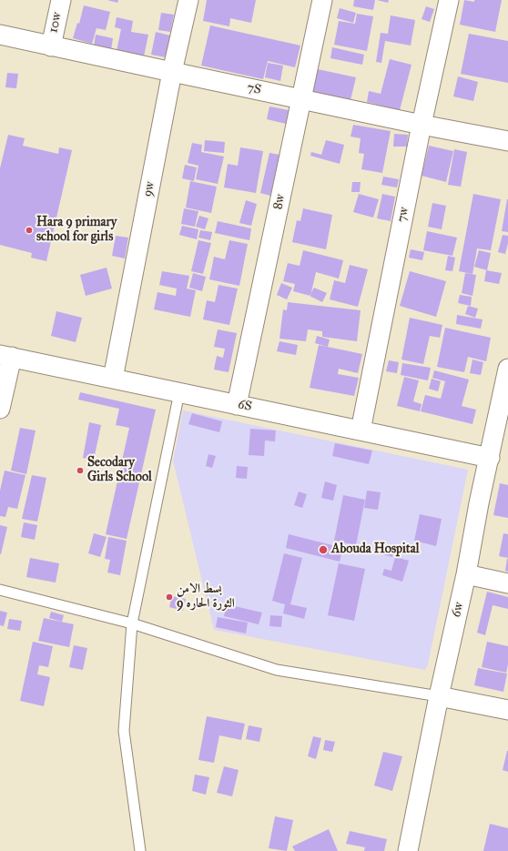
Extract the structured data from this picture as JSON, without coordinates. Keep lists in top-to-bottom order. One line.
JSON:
{"streets":{"street":["10w","7S","9w","8w","7w","6S","6w"]},"crossings":[["10w","7S"],["7S","9w"],["7S","8w"],["7S","7w"],["9w","6S"],["8w","6S"],["7w","6S"],["6S","6w"]],"places":["Hara 9 primary school for girls","Secodary Girls School","Abouda Hospital","بسط الامن الثورة الحاره 9"]}
